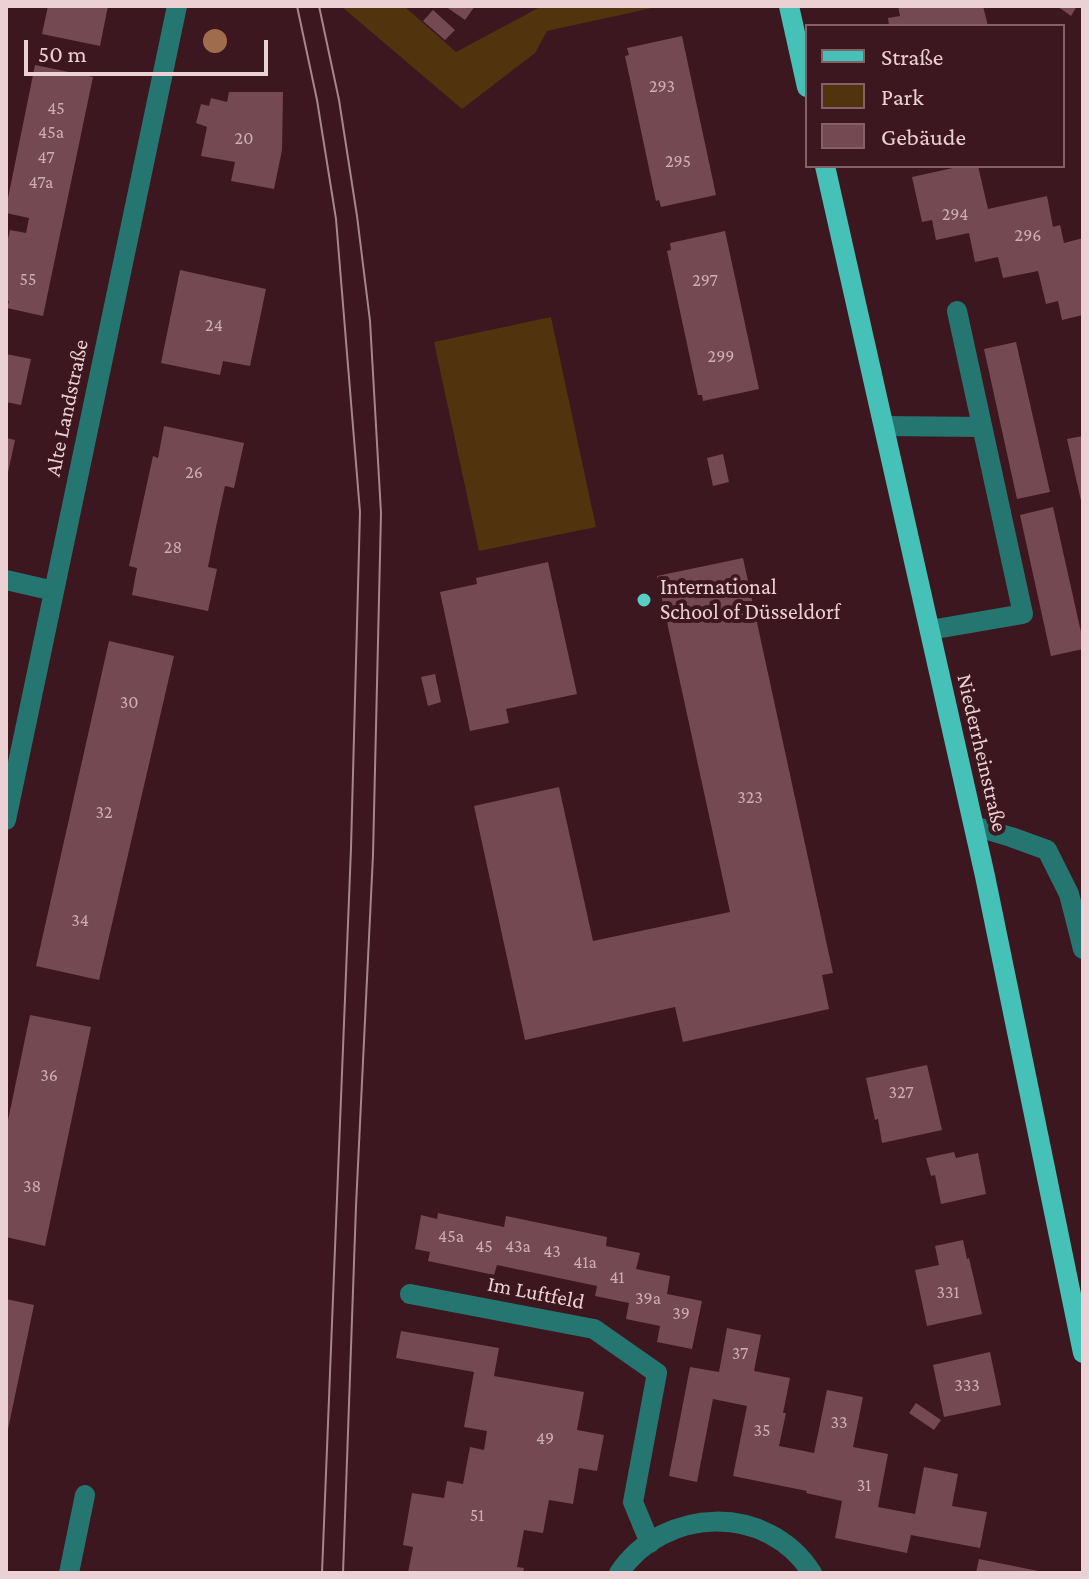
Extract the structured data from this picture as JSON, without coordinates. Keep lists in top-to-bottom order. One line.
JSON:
{"streets":{"main road":["Niederrheinstraße"],"street":["Alte Landstraße","Im Luftfeld"]},"places":["International School of Düsseldorf"],"house_numbers":["293","45","45a","20","47","295","47a","294","296","55","297","24","299","26","28","30","323","32","34","36","327","38","45a","45","43a","43","41a","41","331","39a","39","37","333","33","35","49","31","51"],"legend":["Straße","Park","Gebäude"],"scale_bar":"50 m"}
